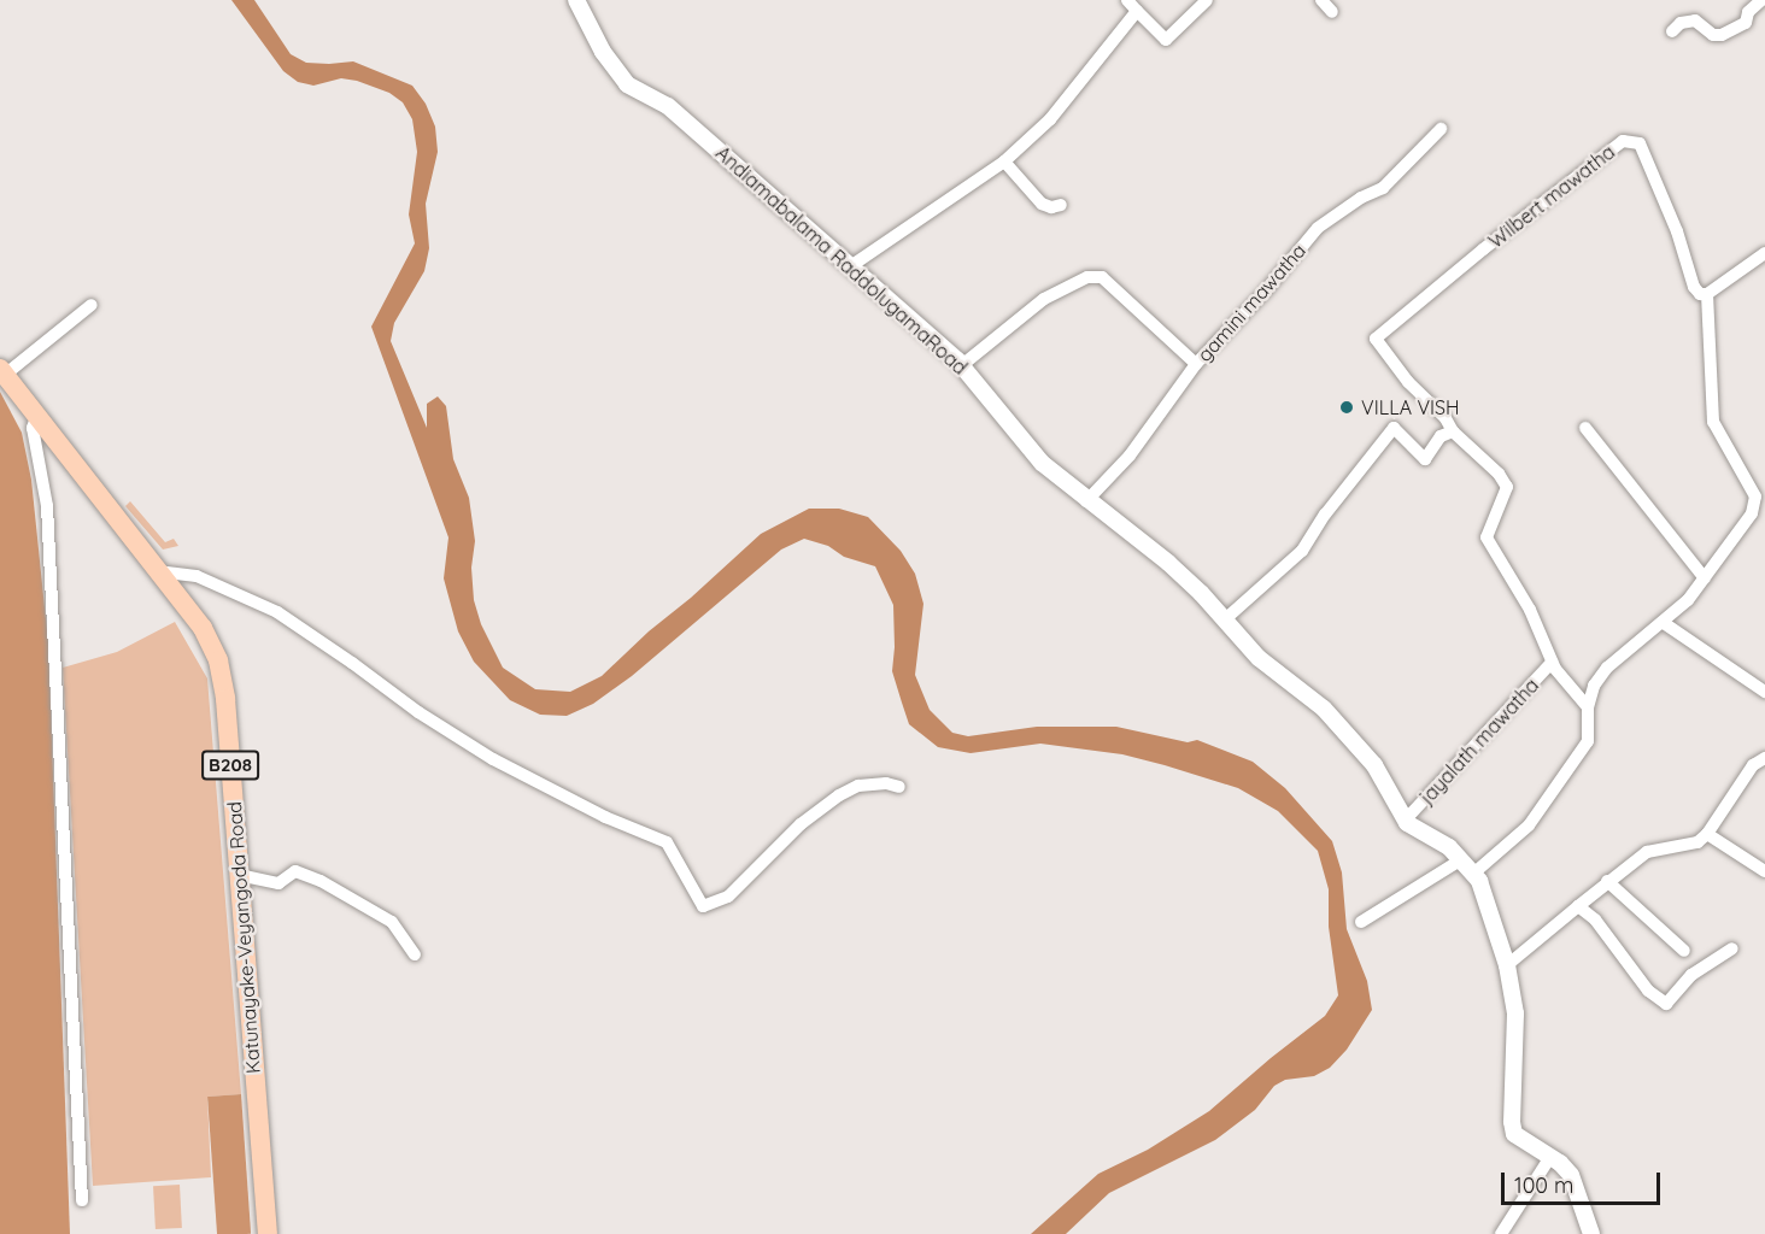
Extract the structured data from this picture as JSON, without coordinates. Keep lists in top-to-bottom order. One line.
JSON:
{"streets":{"main road":["B208","Katunayake-Veyangoda Road"],"street":["Wilbert mawatha","Andiamabalama RaddolugamaRoad","gamini mawatha","jayalath mawatha"]},"crossings":[["Andiamabalama RaddolugamaRoad","gamini mawatha"],["Andiamabalama RaddolugamaRoad","jayalath mawatha"]],"places":["VILLA VISH"],"scale_bar":"100 m"}
